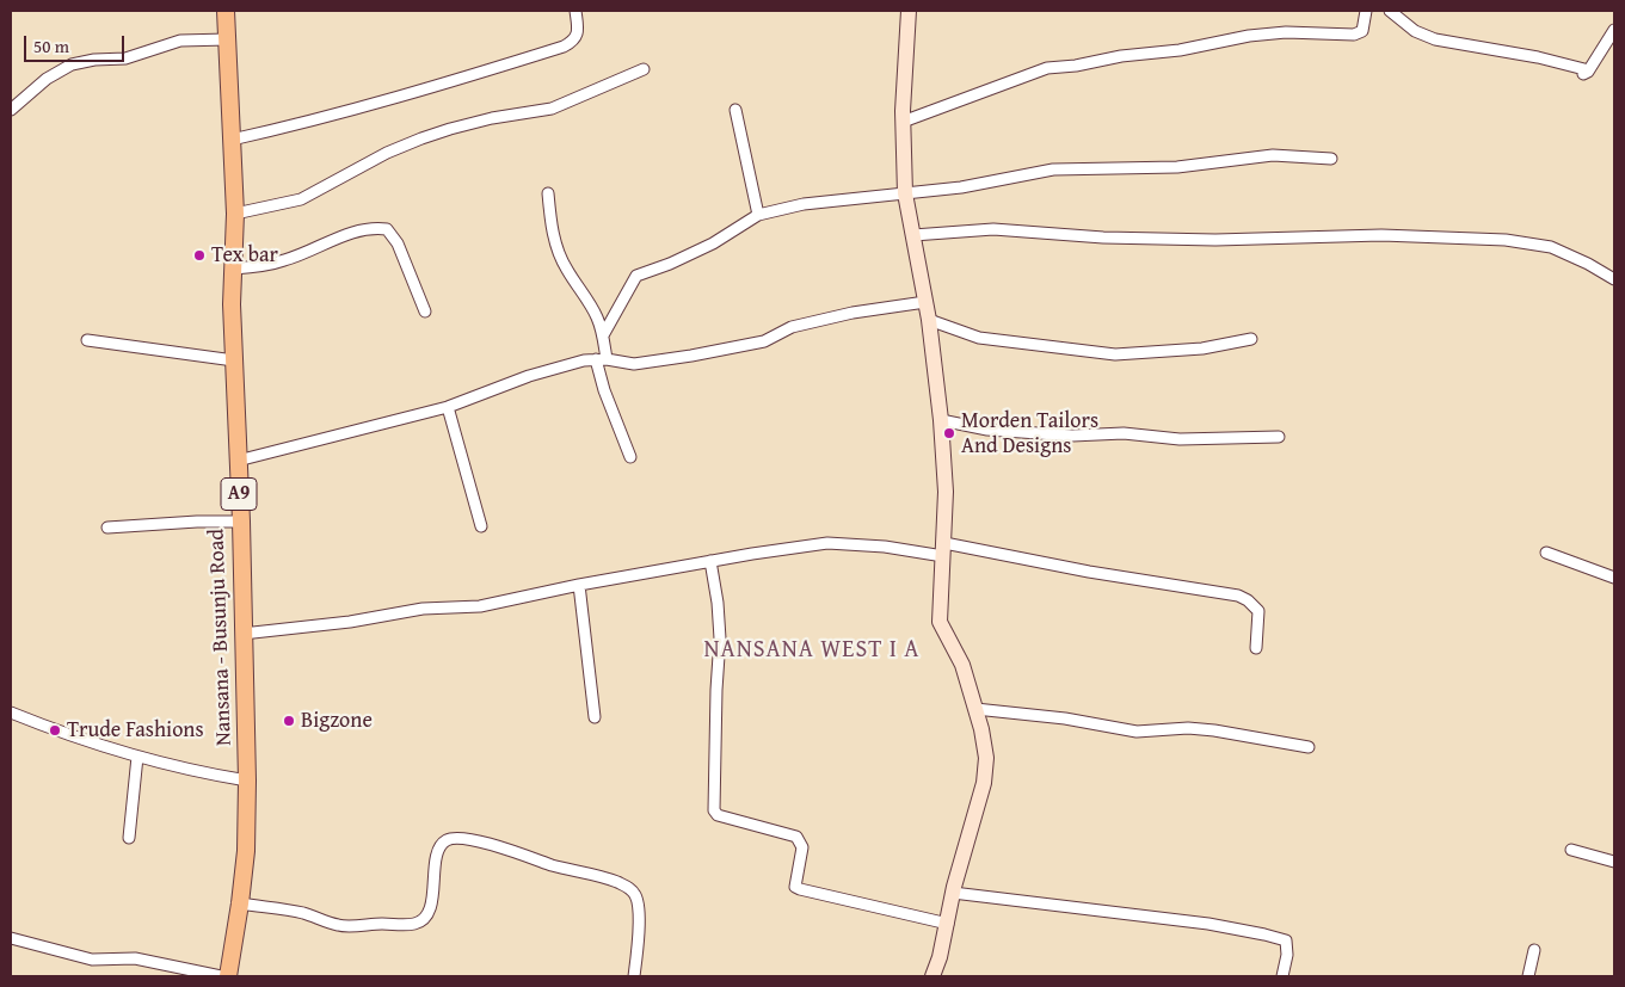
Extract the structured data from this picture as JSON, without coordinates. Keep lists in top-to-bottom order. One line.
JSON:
{"streets":{"main road":["A9","Nansana - Busunju Road"]},"districts":["NANSANA WEST I A"],"places":["Tex bar","Morden Tailors And Designs","Bigzone","Trude Fashions"],"scale_bar":"50 m"}
